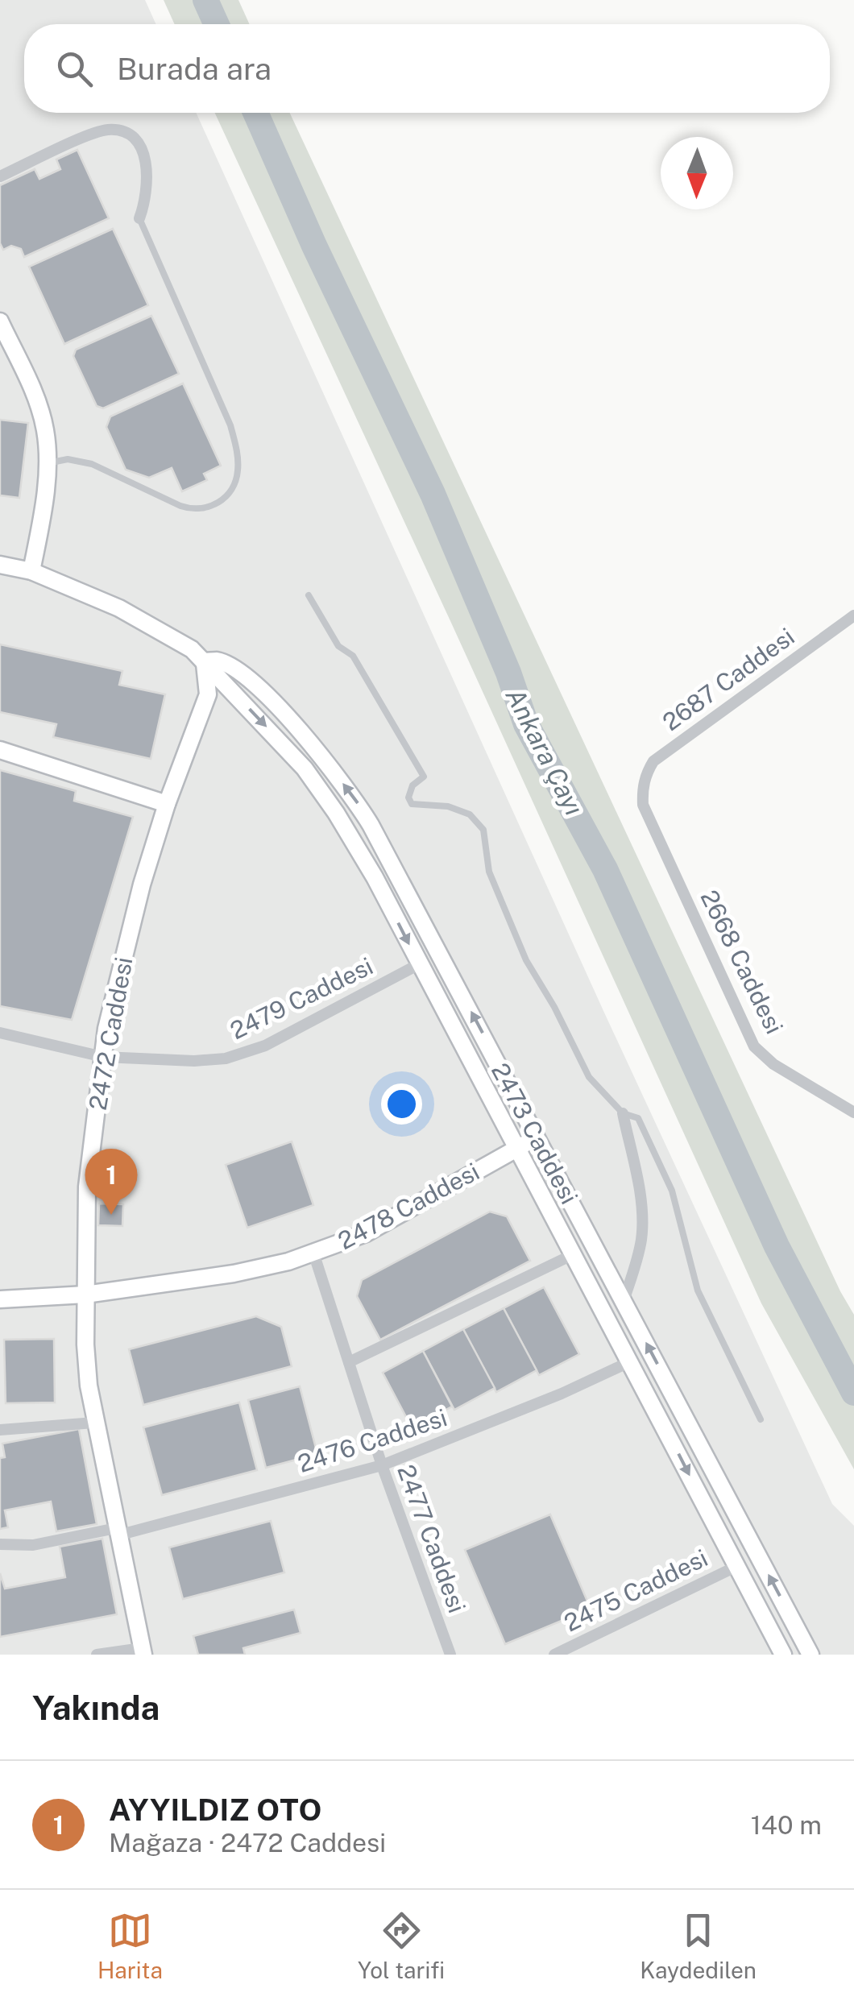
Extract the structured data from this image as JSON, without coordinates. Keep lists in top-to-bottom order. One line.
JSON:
{"streets":{"street":["2687 Caddesi","2668 Caddesi","2479 Caddesi","2472 Caddesi","2473 Caddesi","2478 Caddesi","2476 Caddesi","2477 Caddesi","2475 Caddesi"]},"crossings":[["2687 Caddesi","2668 Caddesi"],["2479 Caddesi","2472 Caddesi"],["2479 Caddesi","2473 Caddesi"],["2472 Caddesi","2473 Caddesi"],["2472 Caddesi","2478 Caddesi"],["2472 Caddesi","2476 Caddesi"],["2473 Caddesi","2478 Caddesi"],["2473 Caddesi","2476 Caddesi"],["2473 Caddesi","2475 Caddesi"],["2478 Caddesi","2477 Caddesi"],["2476 Caddesi","2477 Caddesi"]],"water":["Ankara Çayı"],"north":"bottom","page":{"search":"Burada ara","pins":"1","heading":"Yakında","list":[{"mark":"1","name":"AYYILDIZ OTO","note":"Mağaza · 2472 Caddesi","value":"140 m"}],"nav":["Harita","Yol tarifi","Kaydedilen"]}}
